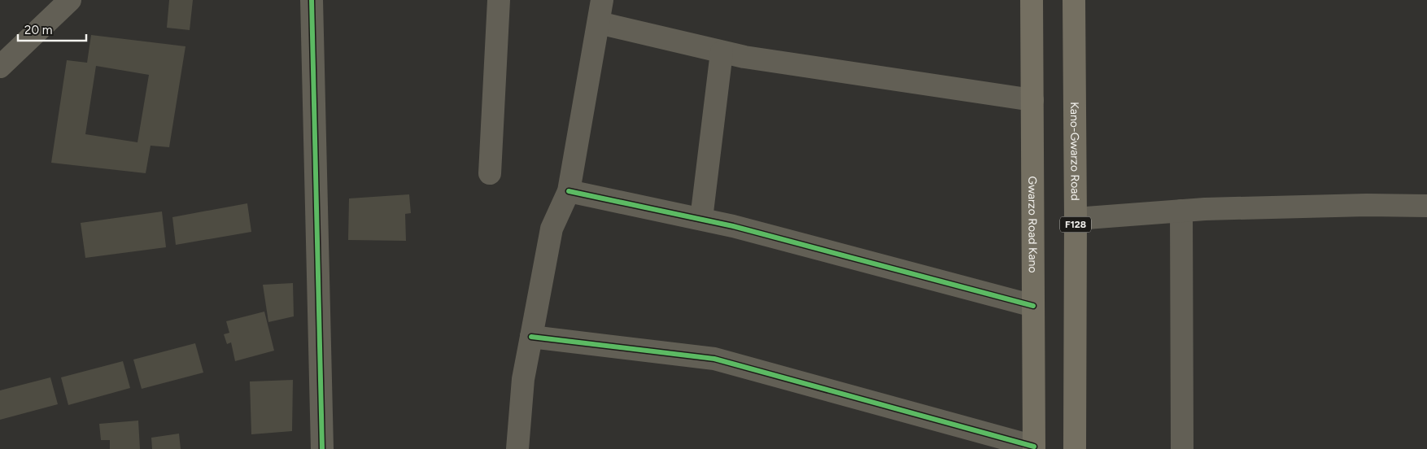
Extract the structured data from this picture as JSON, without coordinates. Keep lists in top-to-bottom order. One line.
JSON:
{"streets":{"main road":["Kano-Gwarzo Road","Gwarzo Road Kano","F128"]},"scale_bar":"20 m"}
